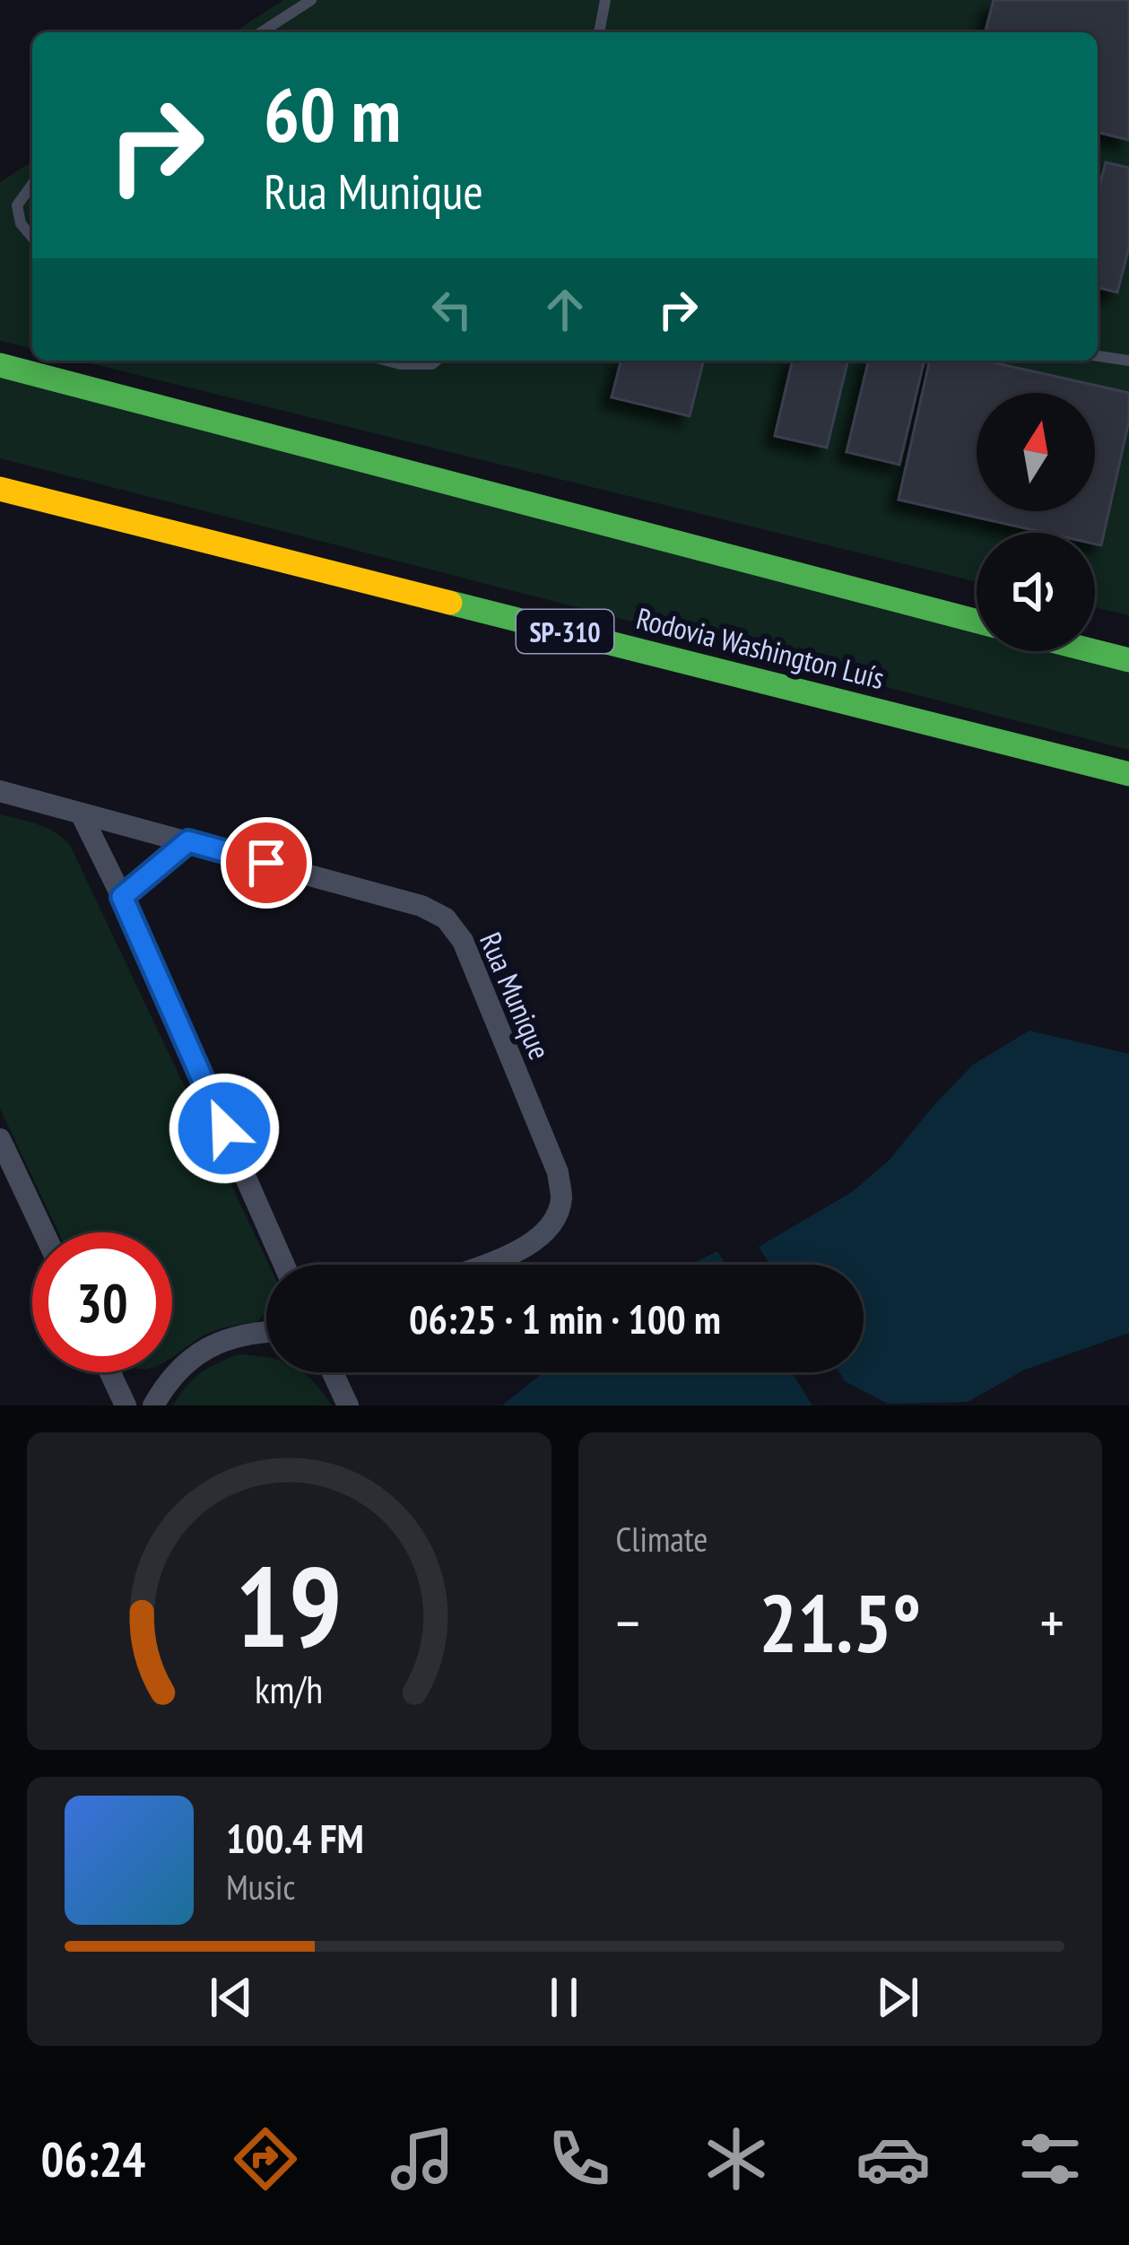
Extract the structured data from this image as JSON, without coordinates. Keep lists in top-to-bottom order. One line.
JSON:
{"streets":{"highway":["SP-310","Rodovia Washington Luís"],"street":["Rua Munique"]},"north":"top","page":{"turn":["60 m","Rua Munique"],"limit":"30","trip":"06:25 · 1 min · 100 m","tile":"Climate","heat":["−","21.5°","+"],"song":["100.4 FM","Music"],"tabs":"06:24","gauge":["19","km/h"]}}
